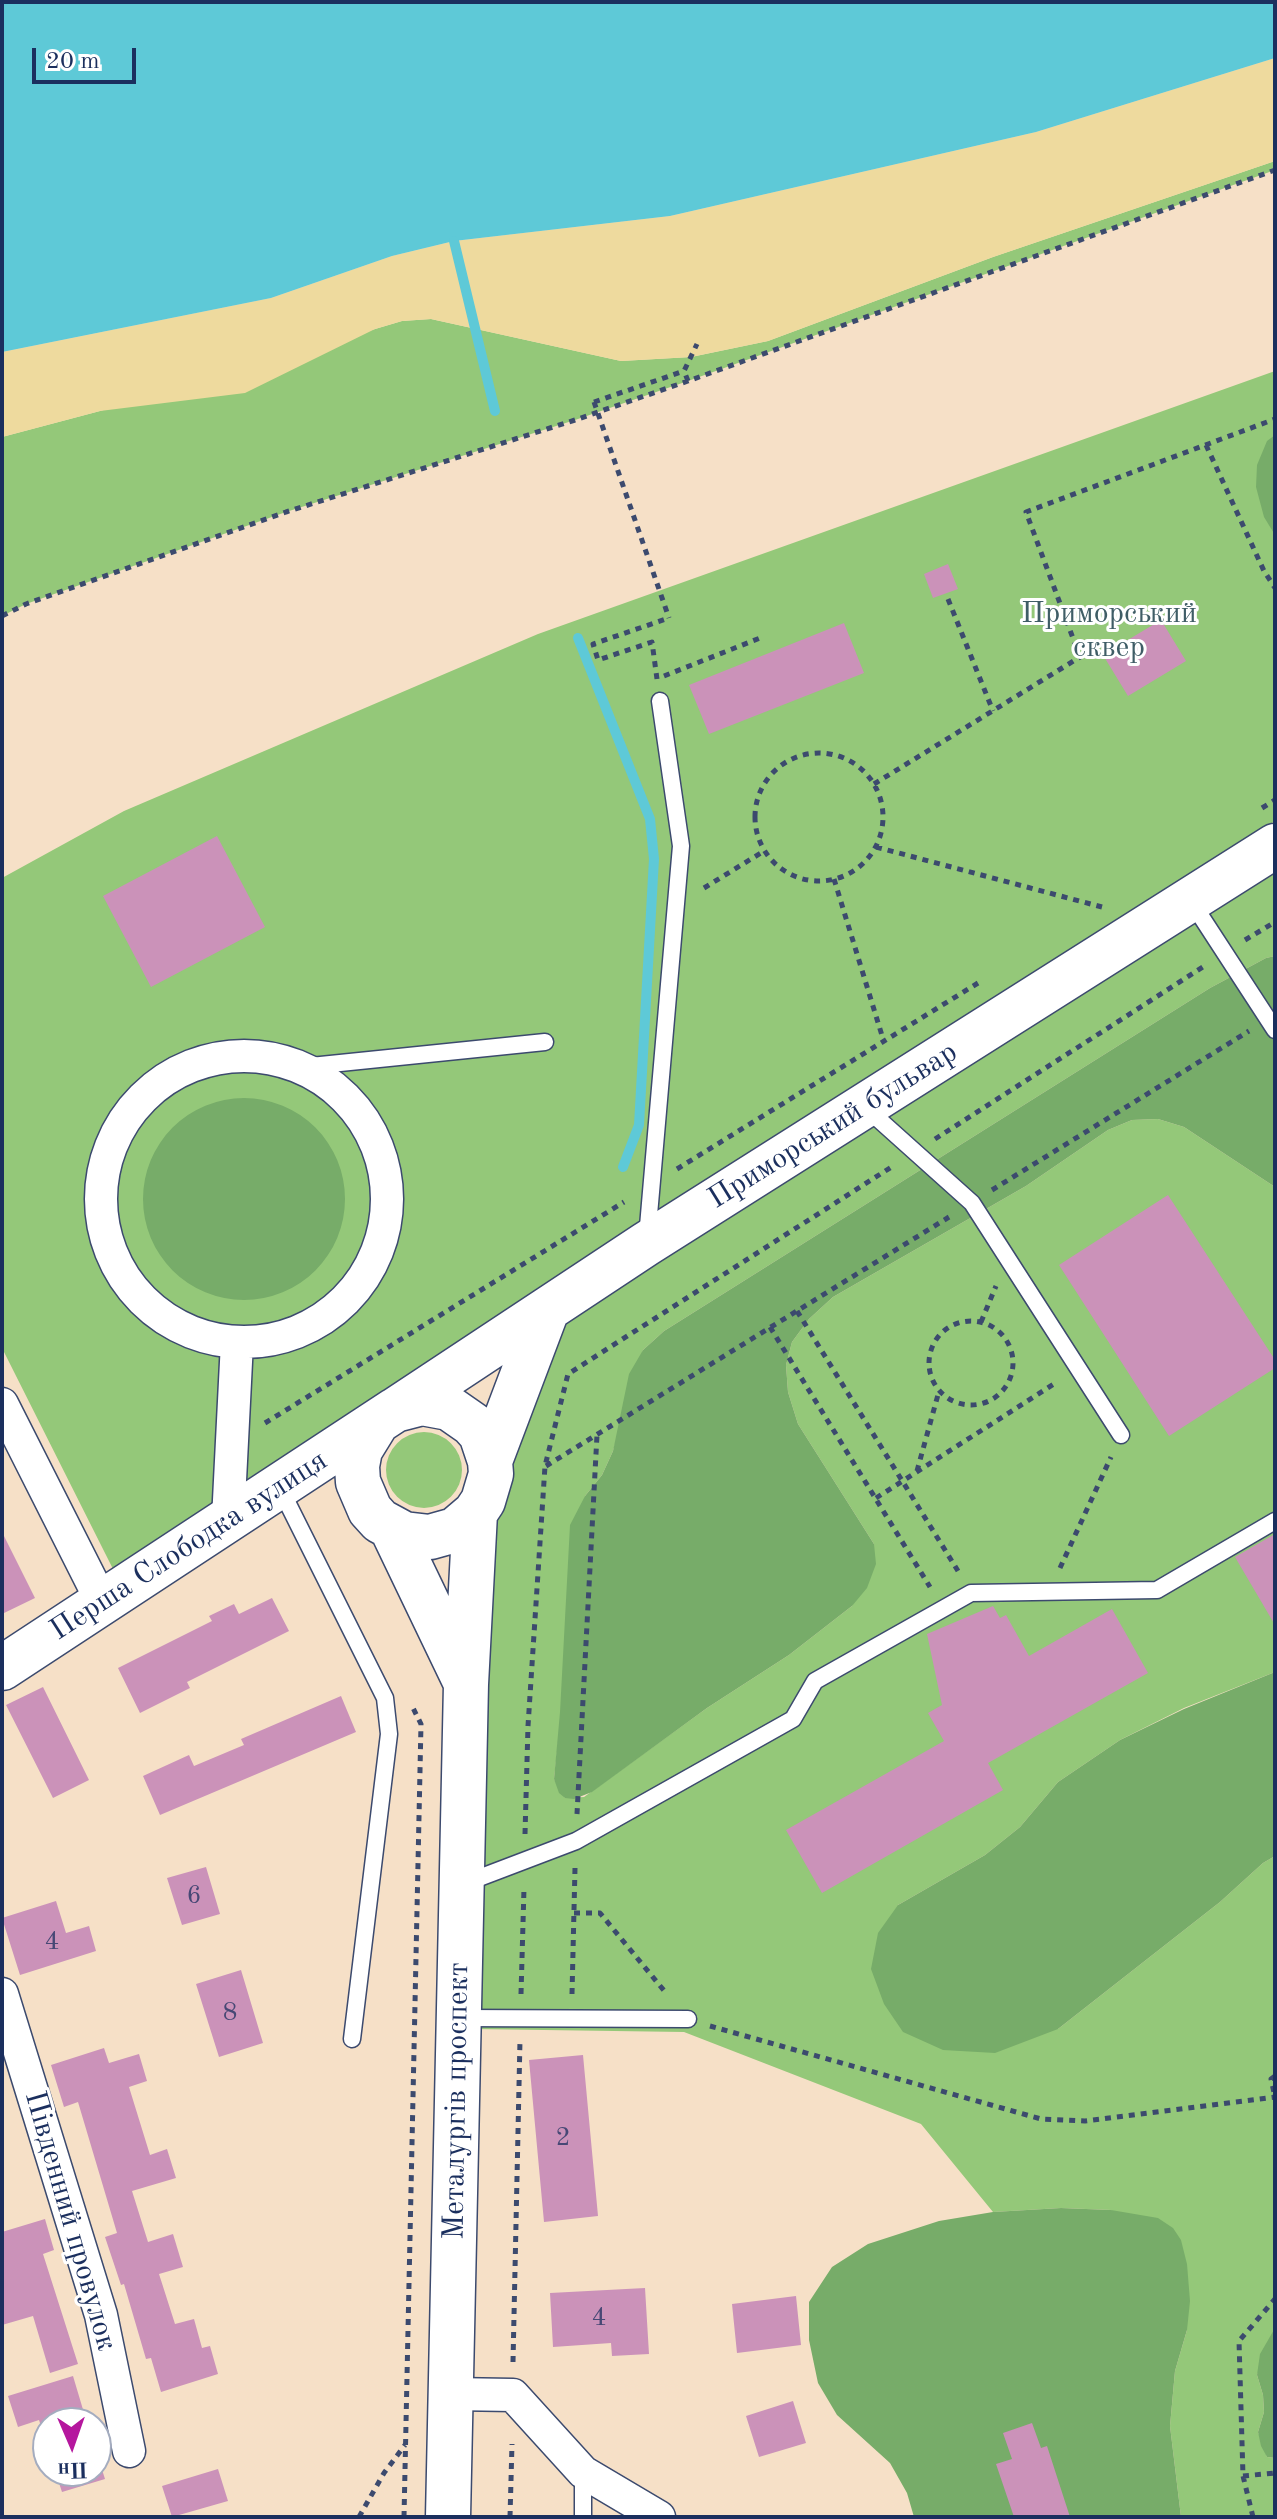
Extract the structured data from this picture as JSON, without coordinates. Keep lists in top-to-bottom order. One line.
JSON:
{"streets":{"street":["Приморський бульвар","Перша Слободка вулиця","Металургів проспект","Південний провулок"]},"crossings":[["Приморський бульвар","Перша Слободка вулиця"],["Приморський бульвар","Металургів проспект"],["Перша Слободка вулиця","Металургів проспект"]],"parks":["Приморський сквер"],"house_numbers":["6","4","8","2","4"],"scale_bar":"20 m","north":"bottom"}
